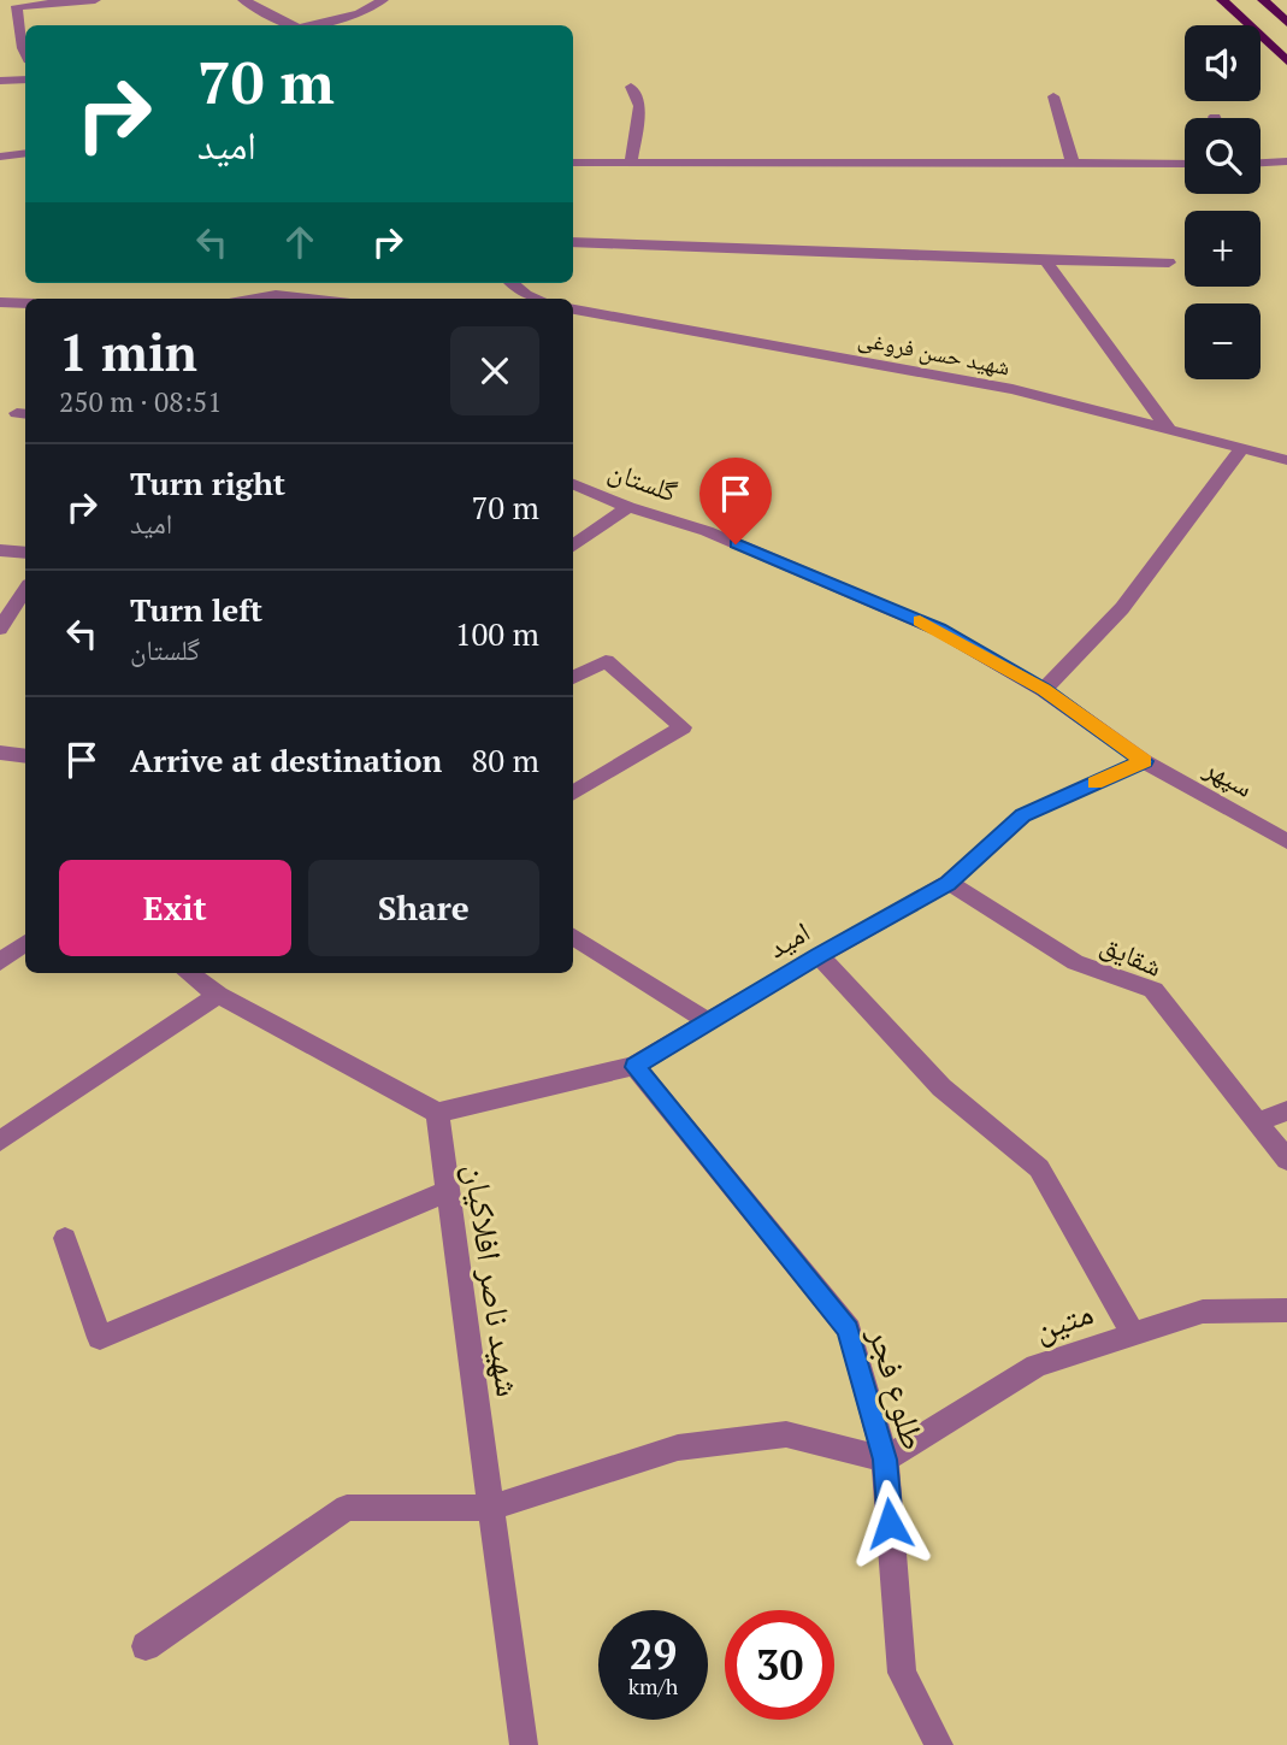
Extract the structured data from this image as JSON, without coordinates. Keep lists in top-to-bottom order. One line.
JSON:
{"streets":{"street":["شهید حسن فروغی","گلستان","سپهر","امید","شقایق","شهید ناصر افلاکیان","متین","طلوع فجر"]},"crossings":[["گلستان","سپهر"],["گلستان","امید"],["سپهر","امید"],["امید","شقایق"],["امید","شهید ناصر افلاکیان"],["امید","طلوع فجر"],["متین","طلوع فجر"]],"page":{"map_buttons":["+","−"],"turn":["70 m","امید"],"heading":["1 min","250 m · 08:51"],"list":[{"name":"Turn right","note":"امید","value":"70 m"},{"name":"Turn left","note":"گلستان","value":"100 m"},{"name":"Arrive at destination","value":"80 m"}],"buttons":["Exit","Share"],"speed":"29 km/h","limit":"30"}}
